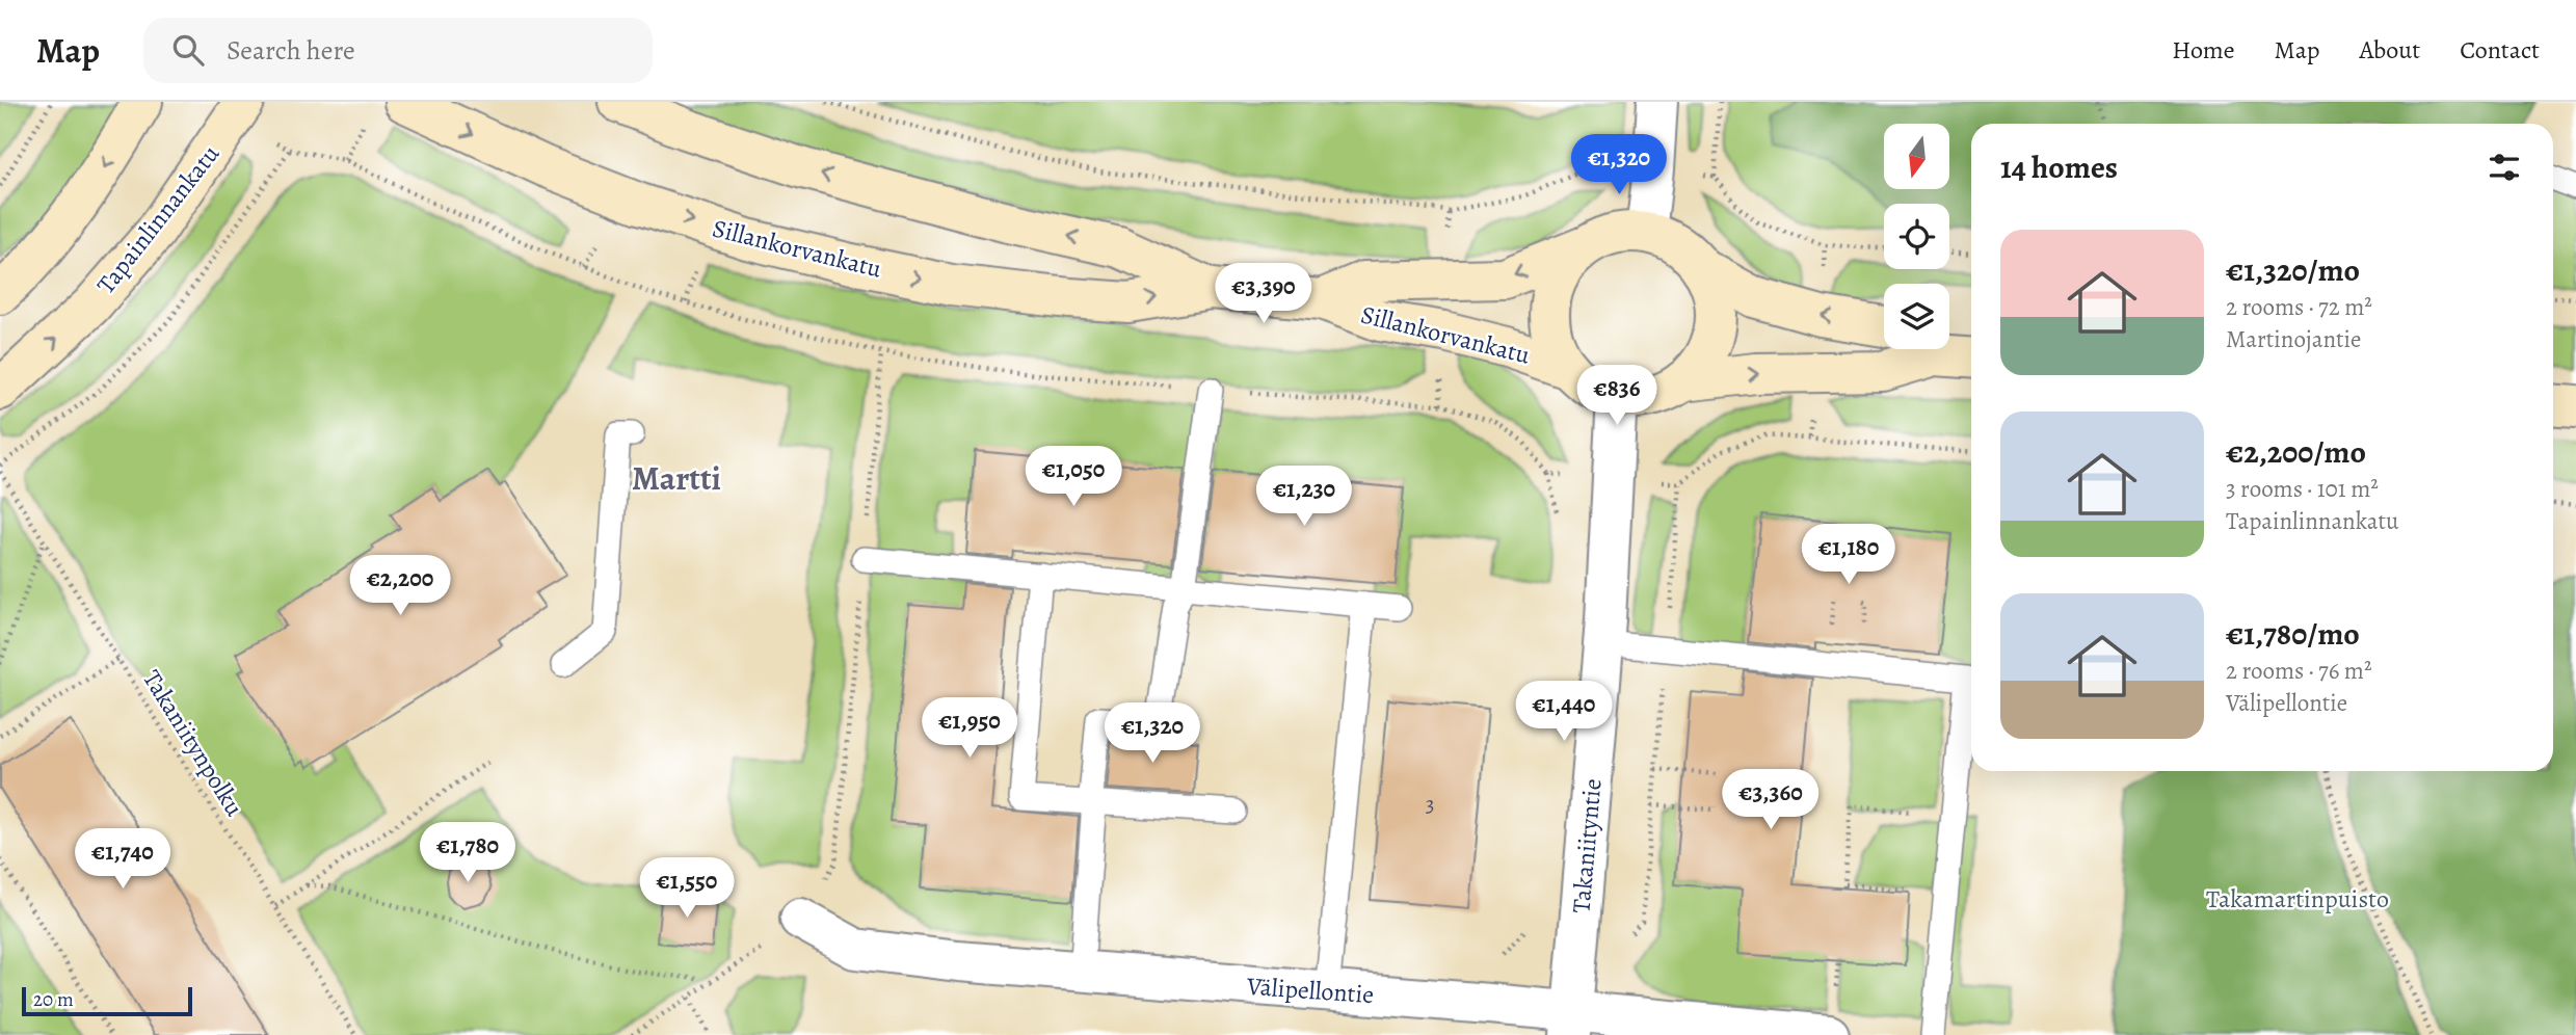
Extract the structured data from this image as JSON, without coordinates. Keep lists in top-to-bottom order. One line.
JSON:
{"streets":{"main road":["Tapainlinnankatu","Sillankorvankatu"],"street":["Takaniityntie","Välipellontie"],"path":["Takaniitynpolku"]},"crossings":[["Sillankorvankatu","Takaniityntie"],["Takaniityntie","Välipellontie"]],"districts":["Martti"],"parks":["Takamartinpuisto"],"house_numbers":["3"],"scale_bar":"20 m","north":"bottom","page":{"header":"Map","search":"Search here","nav":["Home","Map","About","Contact"],"heading":"14 homes","price":["€1,320","€3,390","€836","€1,050","€1,230","€1,180","€2,200","€1,440","€1,950","€1,320","€3,360","€1,780","€1,740","€1,550"],"list":[{"name":"€1,320/mo","note":"2 rooms · 72 m² · Martinojantie"},{"name":"€2,200/mo","note":"3 rooms · 101 m² · Tapainlinnankatu"},{"name":"€1,780/mo","note":"2 rooms · 76 m² · Välipellontie"}],"scale":"20 m"}}
